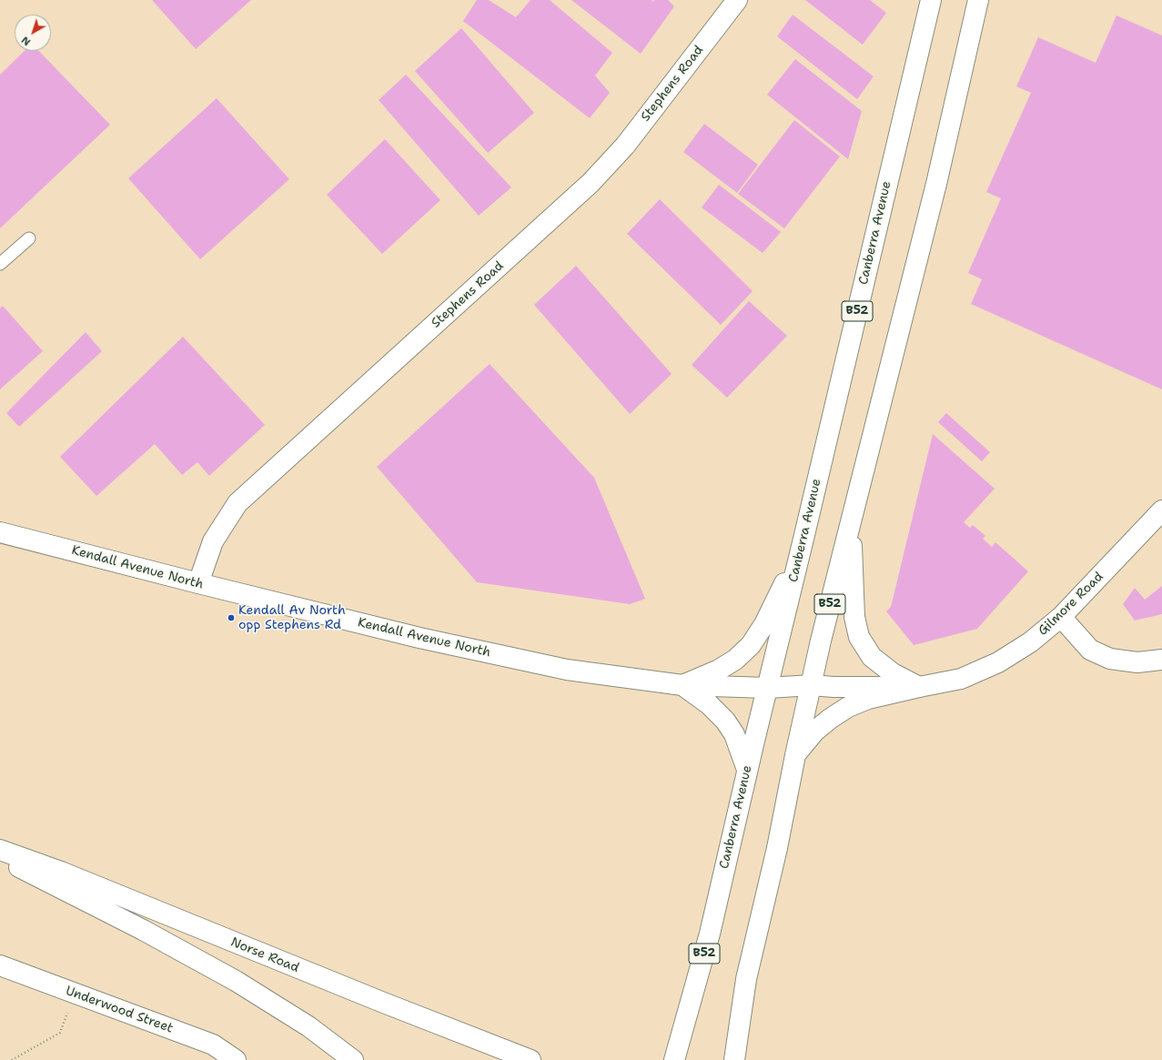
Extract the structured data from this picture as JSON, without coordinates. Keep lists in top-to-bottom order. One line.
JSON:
{"streets":{"main road":["Stephens Road","Canberra Avenue","B52","Kendall Avenue North","Gilmore Road","Norse Road","Underwood Street"]},"crossings":[["Stephens Road","Kendall Avenue North"],["Canberra Avenue","Kendall Avenue North"],["Canberra Avenue","Gilmore Road"],["B52","Gilmore Road"],["Kendall Avenue North","Gilmore Road"]],"places":["Kendall Av North opp Stephens Rd"],"north":"bottom left"}
